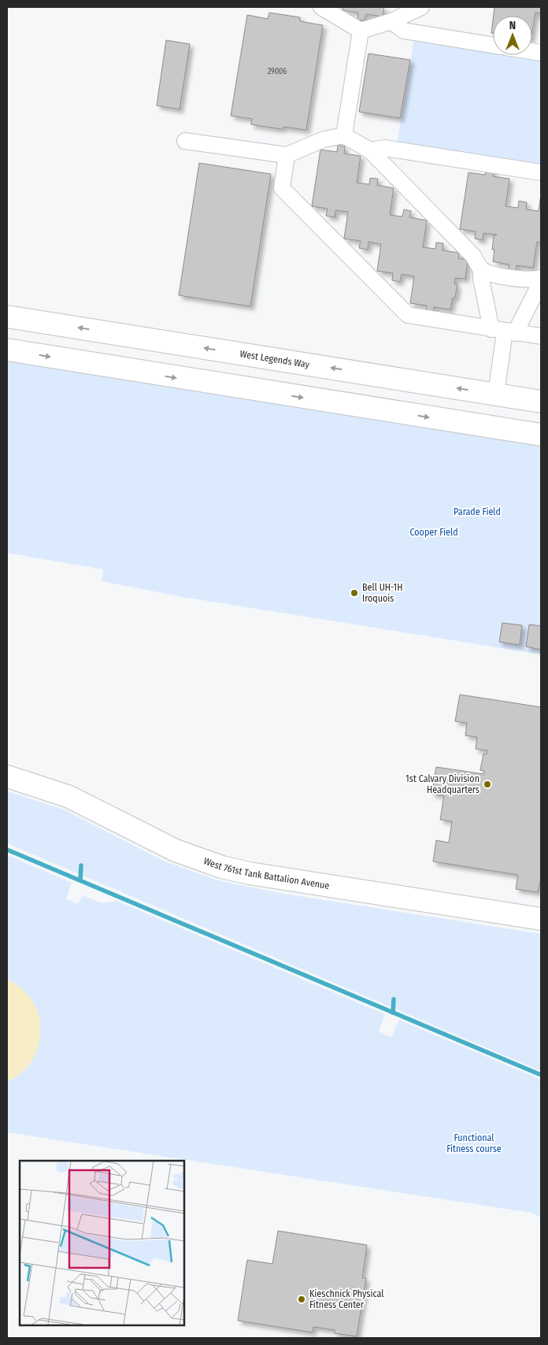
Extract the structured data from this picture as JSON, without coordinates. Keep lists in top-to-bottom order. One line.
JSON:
{"streets":{"street":["West Legends Way","West 761st Tank Battalion Avenue"]},"parks":["Parade Field","Cooper Field","Functional Fitness course"],"places":["Bell UH-1H Iroquois","1st Calvary Division Headquarters","Kieschnick Physical Fitness Center"],"house_numbers":["29006"],"north":"top"}
